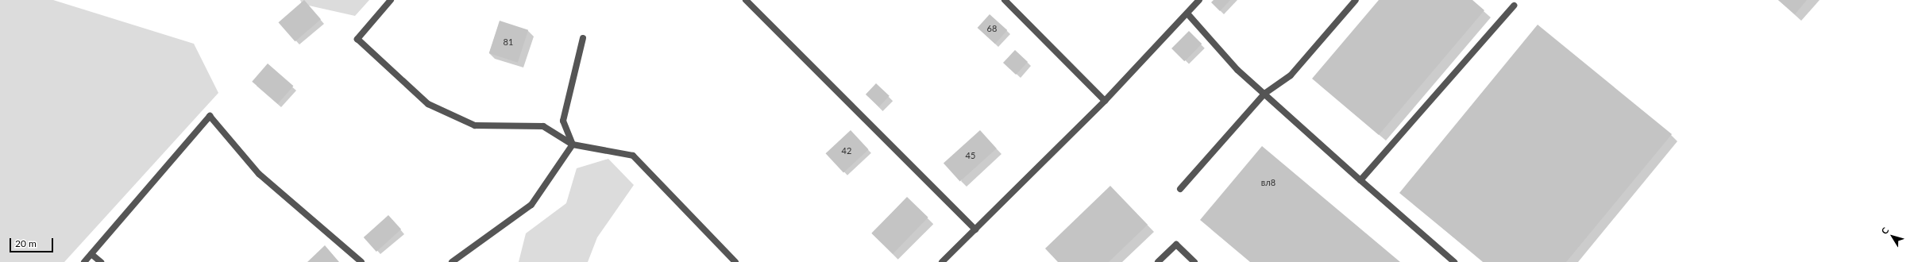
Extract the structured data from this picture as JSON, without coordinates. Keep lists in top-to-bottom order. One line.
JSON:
{"house_numbers":["68","81","42","45","вл8"],"scale_bar":"20 m","north":"top left"}
